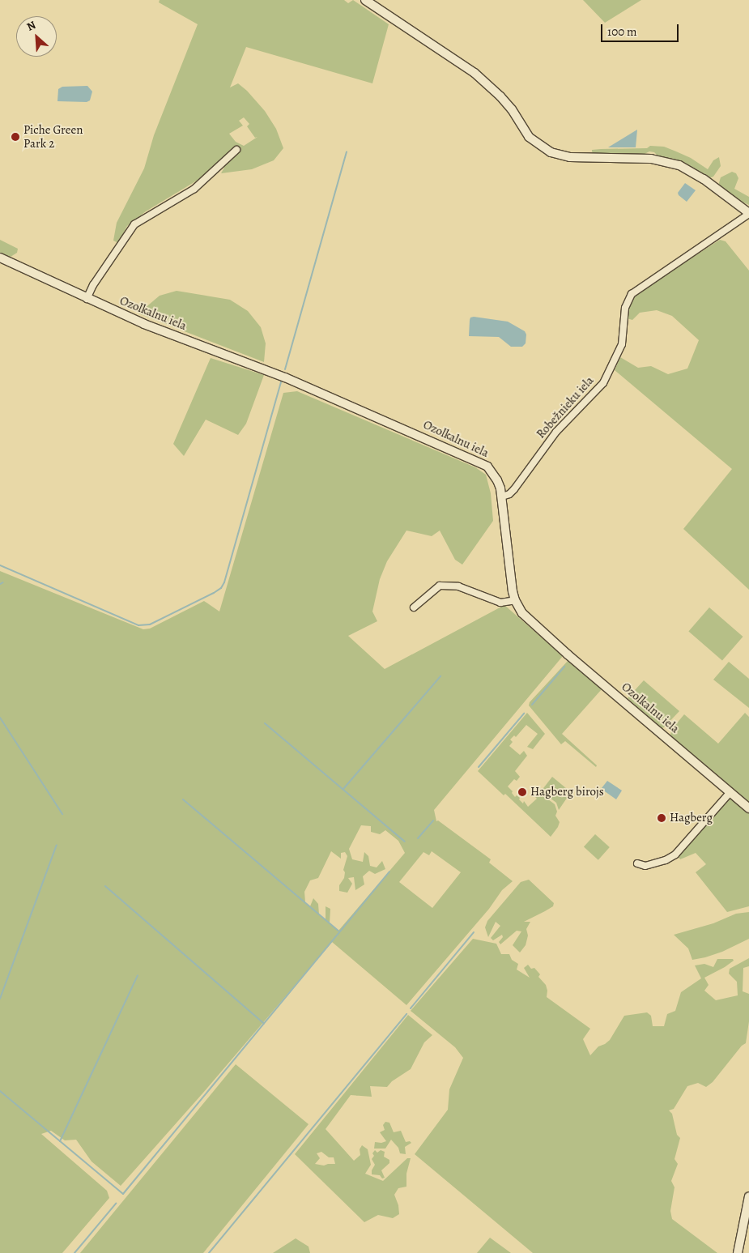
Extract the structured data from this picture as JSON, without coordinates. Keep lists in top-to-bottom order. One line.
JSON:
{"streets":{"street":["Ozolkalnu iela","Robežnieku iela"]},"crossings":[["Ozolkalnu iela","Robežnieku iela"]],"places":["Piche Green Park 2","Hagberg birojs","Hagberg"],"scale_bar":"100 m","north":"top left"}
